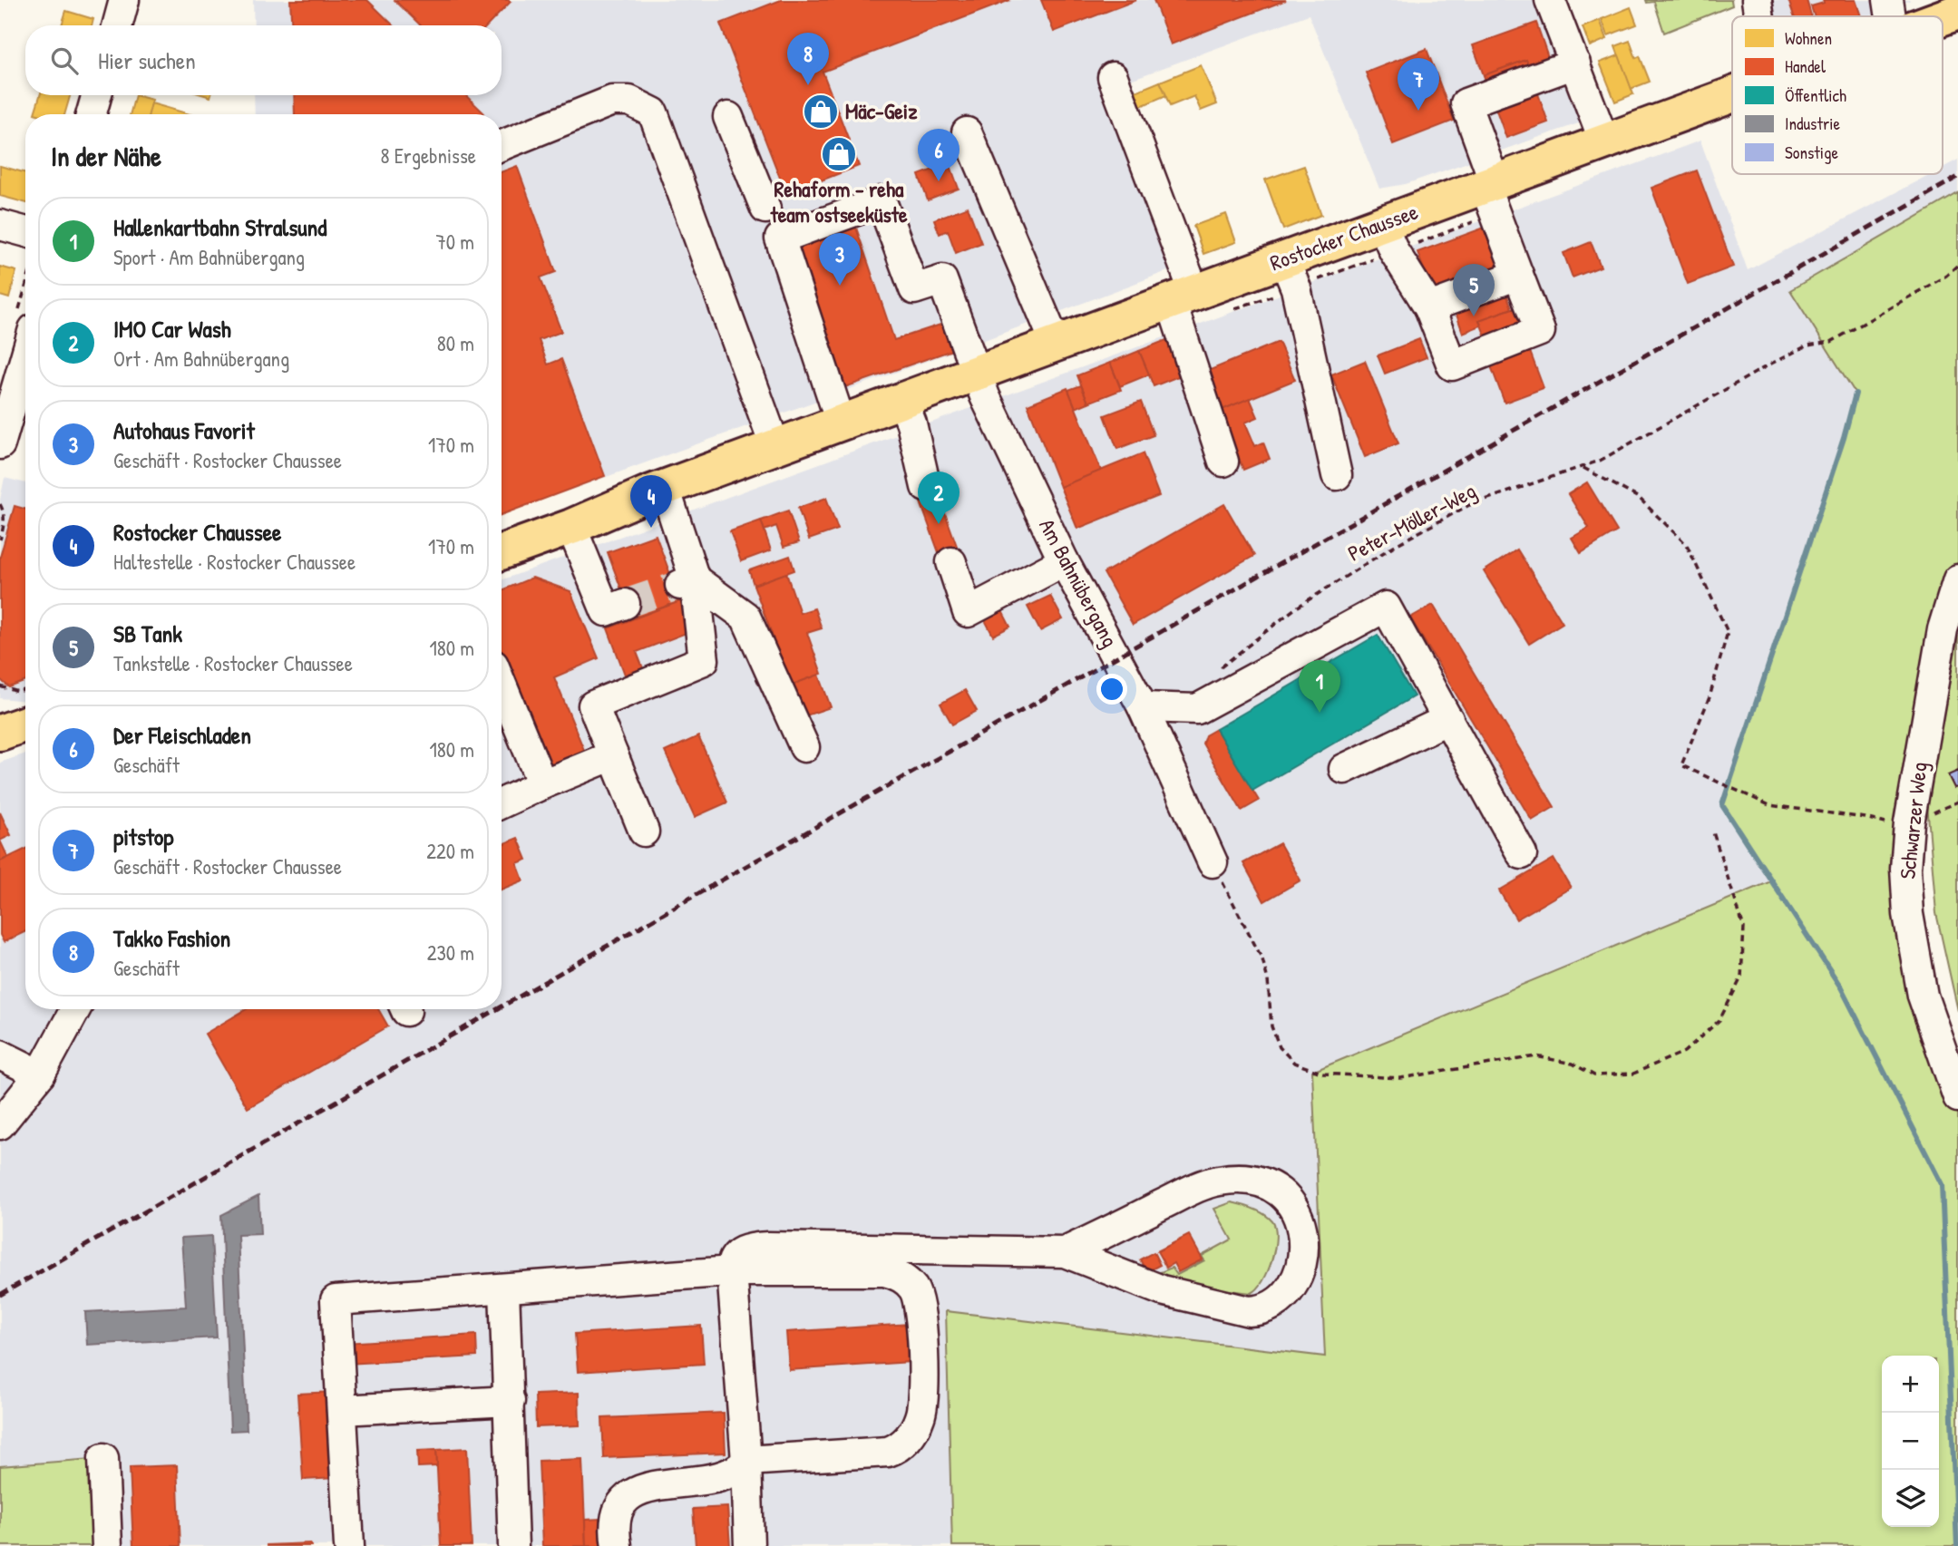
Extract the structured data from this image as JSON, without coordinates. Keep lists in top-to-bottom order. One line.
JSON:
{"streets":{"main road":["Rostocker Chaussee"],"street":["Am Bahnübergang","Schwarzer Weg"],"path":["Peter-Möller-Weg"]},"crossings":[["Rostocker Chaussee","Am Bahnübergang"]],"places":{"shop":["Mäc-Geiz","Rehaform - reha team ostseeküste"]},"legend":["Wohnen","Handel","Öffentlich","Industrie","Sonstige"],"page":{"search":"Hier suchen","pins":["8","7","6","3","5","2","4","1"],"heading":["In der Nähe","8 Ergebnisse"],"list":[{"mark":"1","name":"Hallenkartbahn Stralsund","note":"Sport · Am Bahnübergang","value":"70 m"},{"mark":"2","name":"IMO Car Wash","note":"Ort · Am Bahnübergang","value":"80 m"},{"mark":"3","name":"Autohaus Favorit","note":"Geschäft · Rostocker Chaussee","value":"170 m"},{"mark":"4","name":"Rostocker Chaussee","note":"Haltestelle · Rostocker Chaussee","value":"170 m"},{"mark":"5","name":"SB Tank","note":"Tankstelle · Rostocker Chaussee","value":"180 m"},{"mark":"6","name":"Der Fleischladen","note":"Geschäft","value":"180 m"},{"mark":"7","name":"pitstop","note":"Geschäft · Rostocker Chaussee","value":"220 m"},{"mark":"8","name":"Takko Fashion","note":"Geschäft","value":"230 m"}],"map_buttons":["+","−"]}}
